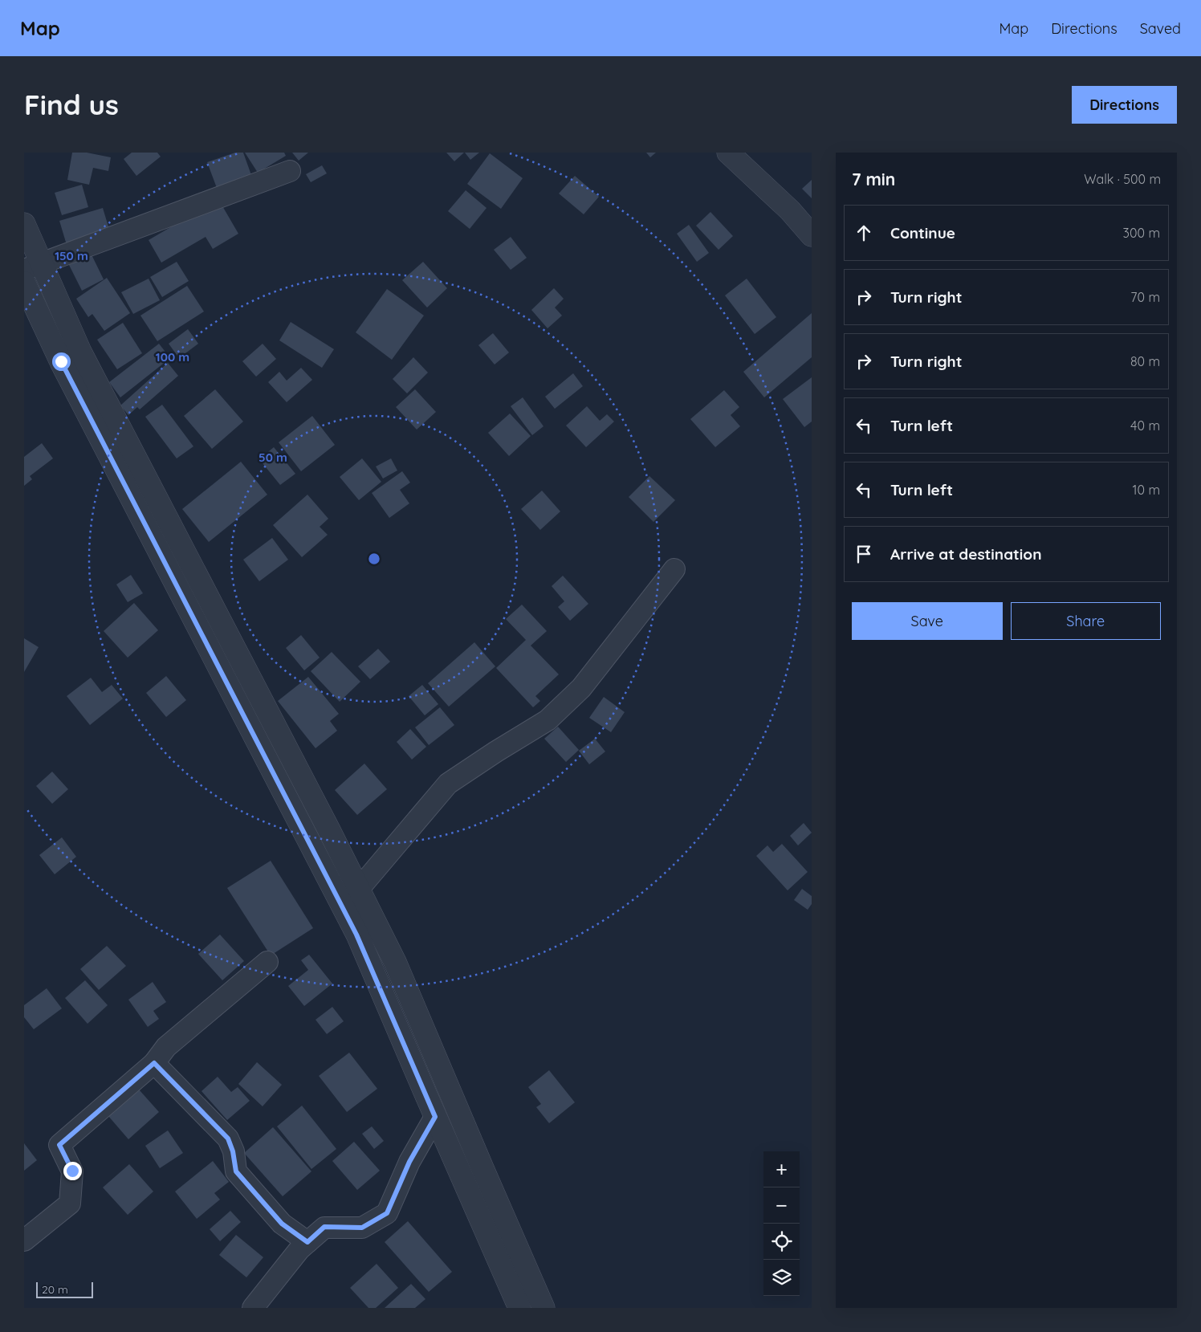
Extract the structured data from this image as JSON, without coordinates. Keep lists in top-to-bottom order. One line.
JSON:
{"scale_bar":"20 m","page":{"header":"Map","nav":["Map","Directions","Saved"],"buttons":["Directions",["Save","Share"]],"title":"Find us","heading":["7 min","Walk · 500 m"],"list":[["Continue","300 m"],["Turn right","70 m"],["Turn right","80 m"],["Turn left","40 m"],["Turn left","10 m"],"Arrive at destination"],"map_buttons":["+","−"],"scale":"20 m"},"rings":["150 m","100 m","50 m"]}
